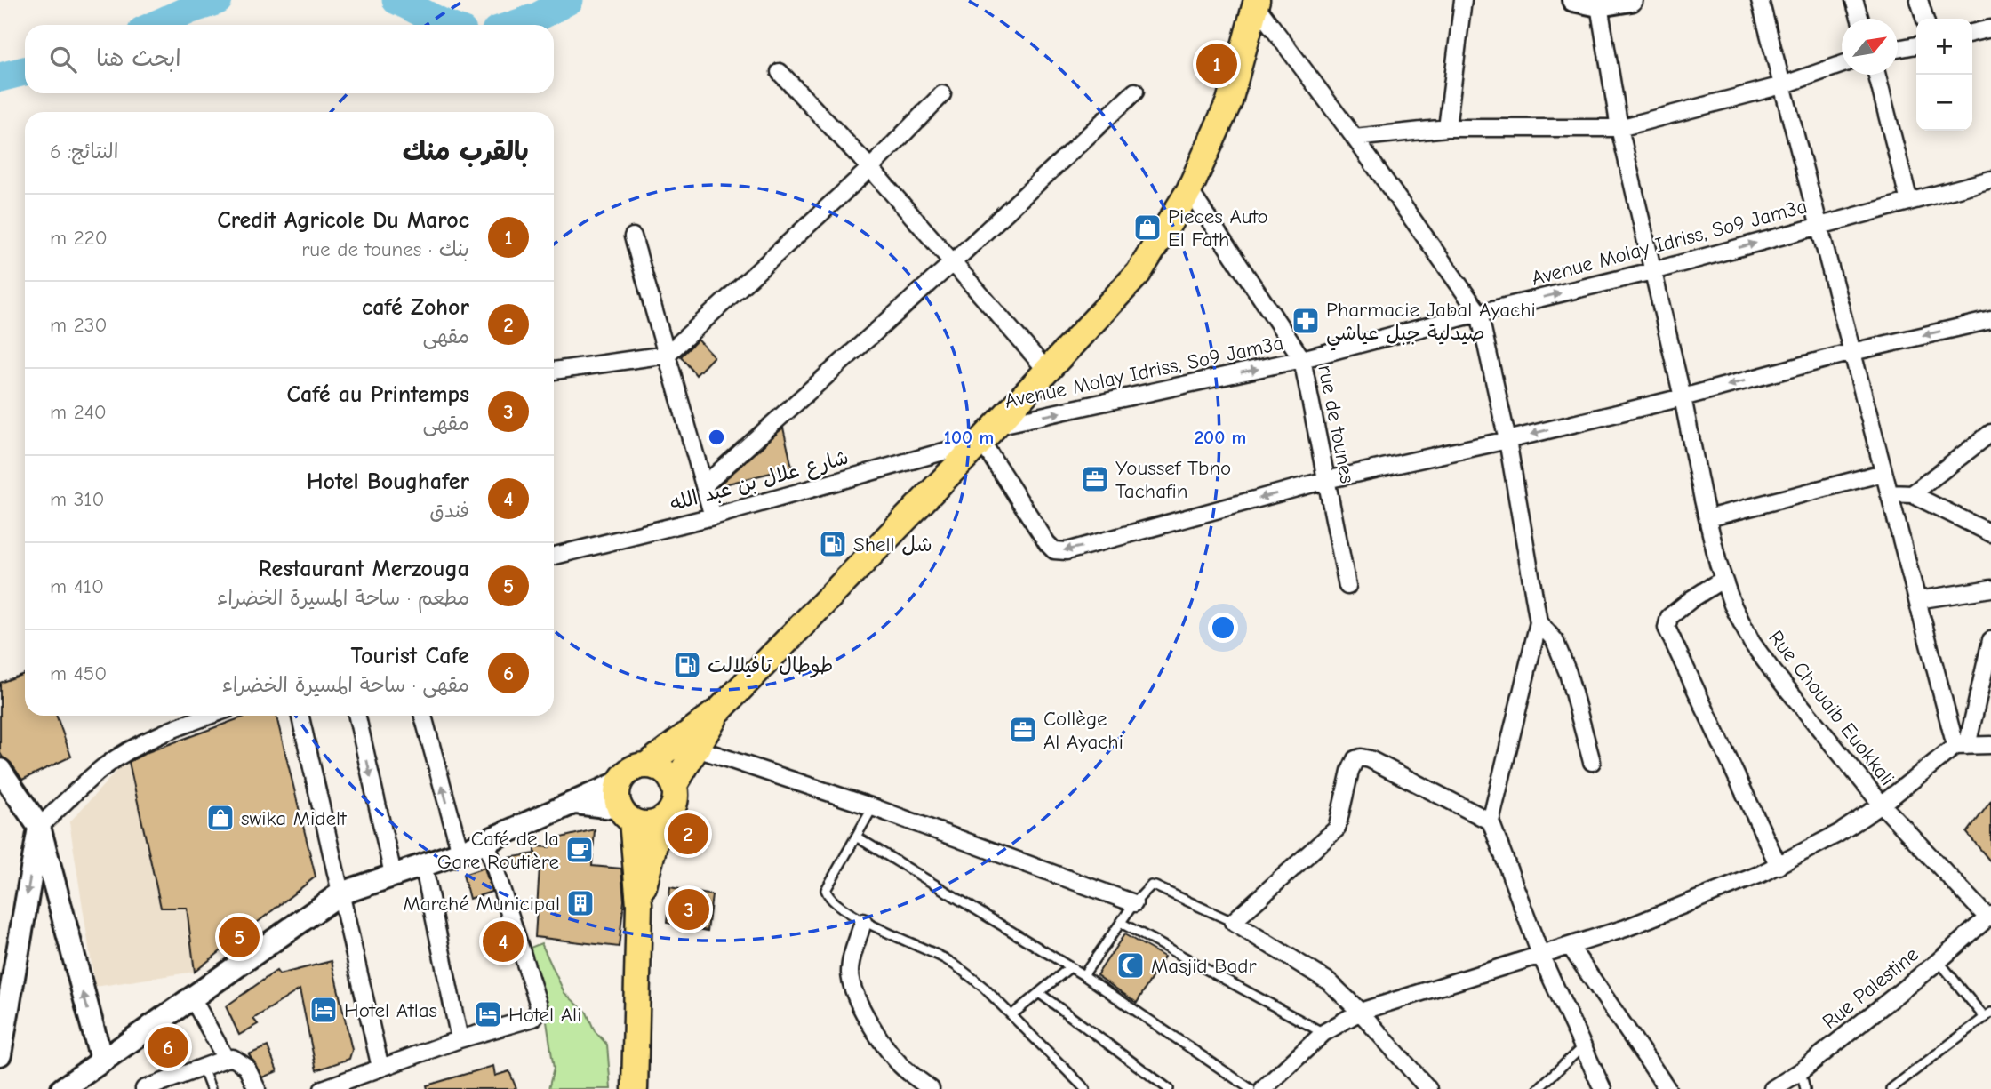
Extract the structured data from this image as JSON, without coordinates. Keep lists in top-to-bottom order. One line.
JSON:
{"streets":{"street":["Avenue Molay Idriss, So9 Jam3a","rue de tounes","شارع علال بن عبد الله","Rue Chouaib Euokkali","Rue Palestine"]},"crossings":[["Avenue Molay Idriss, So9 Jam3a","rue de tounes"],["Avenue Molay Idriss, So9 Jam3a","شارع علال بن عبد الله"],["Avenue Molay Idriss, So9 Jam3a","Rue Chouaib Euokkali"],["Rue Chouaib Euokkali","Rue Palestine"]],"places":{"shop":["Pieces Auto El Fath","swika Midelt"],"pharmacy":["Pharmacie Jabal Ayachi صيدلية جبل عياشي"],"office":["Youssef Tbno Tachafin","Collège Al Ayachi"],"fuel station":["Shell شل","طوطال تافيلالت"],"cafe":["Café de la Gare Routière"],"building":["Marché Municipal"],"mosque":["Masjid Badr"],"hotel":["Hotel Atlas","Hotel Ali"]},"north":"top right","page":{"map_buttons":["+","−"],"search":"ابحث هنا","pins":["1","2","3","5","4","6"],"heading":["بالقرب منك","النتائج: 6"],"list":[{"mark":"1","name":"Credit Agricole Du Maroc","note":"بنك · rue de tounes","value":"220 m"},{"mark":"2","name":"café Zohor","note":"مقهى","value":"230 m"},{"mark":"3","name":"Café au Printemps","note":"مقهى","value":"240 m"},{"mark":"4","name":"Hotel Boughafer","note":"فندق","value":"310 m"},{"mark":"5","name":"Restaurant Merzouga","note":"مطعم · ساحة المسيرة الخضراء","value":"410 m"},{"mark":"6","name":"Tourist Cafe","note":"مقهى · ساحة المسيرة الخضراء","value":"450 m"}]},"rings":["100 m","200 m"]}
